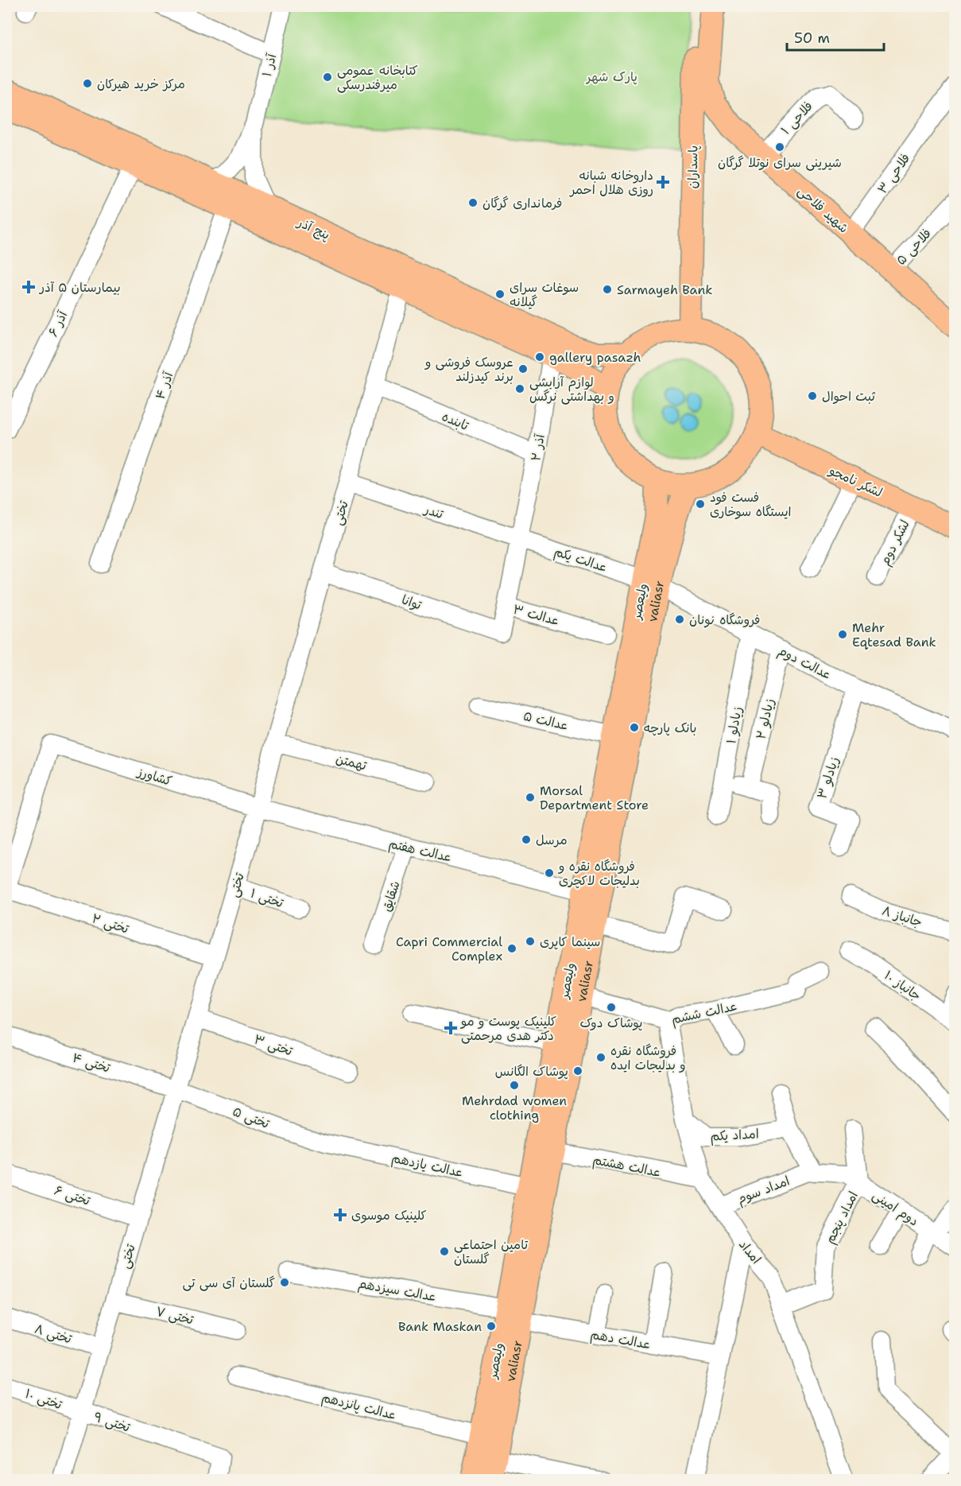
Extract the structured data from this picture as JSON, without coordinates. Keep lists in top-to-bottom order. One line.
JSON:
{"streets":{"main road":["پاسداران","شهید فلاحی","پنج آذر","لشکر نامجو","ولیعصر","valiasr"],"street":["۱ آذر","۱ فلاحی","۳ فلاحی","۵ فلاحی","آذر ۶","آذر ۴","تابنده","۲ آذر","تندر","تختی","لشکر دوم","عدالت یکم","توانا","عدالت ۳","عدالت دوم","زیادلو ۲","عدالت ۵","زیادلو ۱","تهمتن","کشاورز","زیادلو ۳","عدالت هفتم","شقایق","۱ تختی","جانباز ۸","تختی ۲","۱۰ جانباز","عدالت ششم","تختی ۳","تختی ۴","۵ تختی","امداد یکم","عدالت یازدهم","عدالت هشتم","امداد سوم","تختی ۶","دوم امینی","امداد پنجم","امداد","عدالت سیزدهم","تختی ۷","تختی ۸","عدالت دهم","تختی ۱۰","عدالت پانزدهم","۹ تختی"]},"crossings":[["۱ فلاحی","شهید فلاحی"],["پاسداران","پنج آذر"],["پاسداران","لشکر نامجو"],["پاسداران","ولیعصر"],["پاسداران","valiasr"],["۳ فلاحی","شهید فلاحی"],["شهید فلاحی","۵ فلاحی"],["پنج آذر","آذر ۶"],["پنج آذر","آذر ۴"],["پنج آذر","۲ آذر"],["پنج آذر","لشکر نامجو"],["پنج آذر","تختی"],["پنج آذر","ولیعصر"],["پنج آذر","valiasr"],["تابنده","۲ آذر"],["تابنده","تختی"],["۲ آذر","تندر"],["۲ آذر","عدالت یکم"],["۲ آذر","عدالت ۳"],["لشکر نامجو","لشکر دوم"],["لشکر نامجو","ولیعصر"],["لشکر نامجو","valiasr"],["تندر","تختی"],["تندر","عدالت یکم"],["تندر","عدالت ۳"],["تختی","توانا"],["تختی","تهمتن"],["تختی","کشاورز"],["تختی","عدالت هفتم"],["تختی","۱ تختی"],["تختی","تختی ۲"],["تختی","تختی ۳"],["تختی","تختی ۴"],["تختی","۵ تختی"],["تختی","تختی ۶"],["تختی","تختی ۷"],["تختی","تختی ۸"],["تختی","تختی ۱۰"],["تختی","۹ تختی"],["عدالت یکم","ولیعصر"],["عدالت یکم","valiasr"],["عدالت یکم","عدالت ۳"],["عدالت یکم","عدالت دوم"],["ولیعصر","valiasr"],["ولیعصر","عدالت دوم"],["ولیعصر","عدالت ۵"],["ولیعصر","عدالت هفتم"],["ولیعصر","عدالت یازدهم"],["ولیعصر","عدالت سیزدهم"],["ولیعصر","عدالت دهم"],["ولیعصر","عدالت پانزدهم"],["valiasr","عدالت دوم"],["valiasr","عدالت ششم"],["valiasr","عدالت هشتم"],["valiasr","عدالت سیزدهم"],["valiasr","عدالت دهم"],["توانا","عدالت ۳"],["عدالت دوم","زیادلو ۲"],["عدالت دوم","زیادلو ۱"],["عدالت دوم","زیادلو ۳"],["کشاورز","عدالت هفتم"],["کشاورز","تختی ۲"],["عدالت هفتم","شقایق"],["عدالت ششم","امداد"],["تختی ۴","۵ تختی"],["۵ تختی","عدالت یازدهم"],["امداد یکم","امداد"],["عدالت هشتم","امداد"],["امداد سوم","دوم امینی"],["امداد سوم","امداد"],["دوم امینی","امداد پنجم"],["امداد پنجم","امداد"],["عدالت سیزدهم","عدالت دهم"],["تختی ۱۰","۹ تختی"]],"parks":["پارک شهر"],"places":{"other":["کتابخانه عمومی میرفندرسکی","مرکز خرید هیرکان","شیرینی سرای نوتلا گرگان","فرمانداری گرگان","Sarmayeh Bank","سوغات سرای گیلانه","gallery pasazh","عروسک فروشی و برند کیدزلند","لوازم آرایشی و بهداشتی نرگس","ثبت احوال","فست فود ایستگاه سوخاری","فروشگاه نونان","Mehr Eqtesad Bank","بانک پارچه","Morsal Department Store","مرسل","فروشگاه نقره و بدلیجات لاکچری","سینما کاپری","Capri Commercial Complex","پوشاک دوک","فروشگاه نقره و بدلیجات ایده","پوشاک الگانس","Mehrdad women clothing","تامین اجتماعی گلستان","گلستان آی سی تی","Bank Maskan"],"health":["داروخانه شبانه روزی هلال احمر","بیمارستان ۵ آذر","کلینیک پوست و مو دکتر هدی مرحمتی","کلینیک موسوی"]},"scale_bar":"50 m"}
